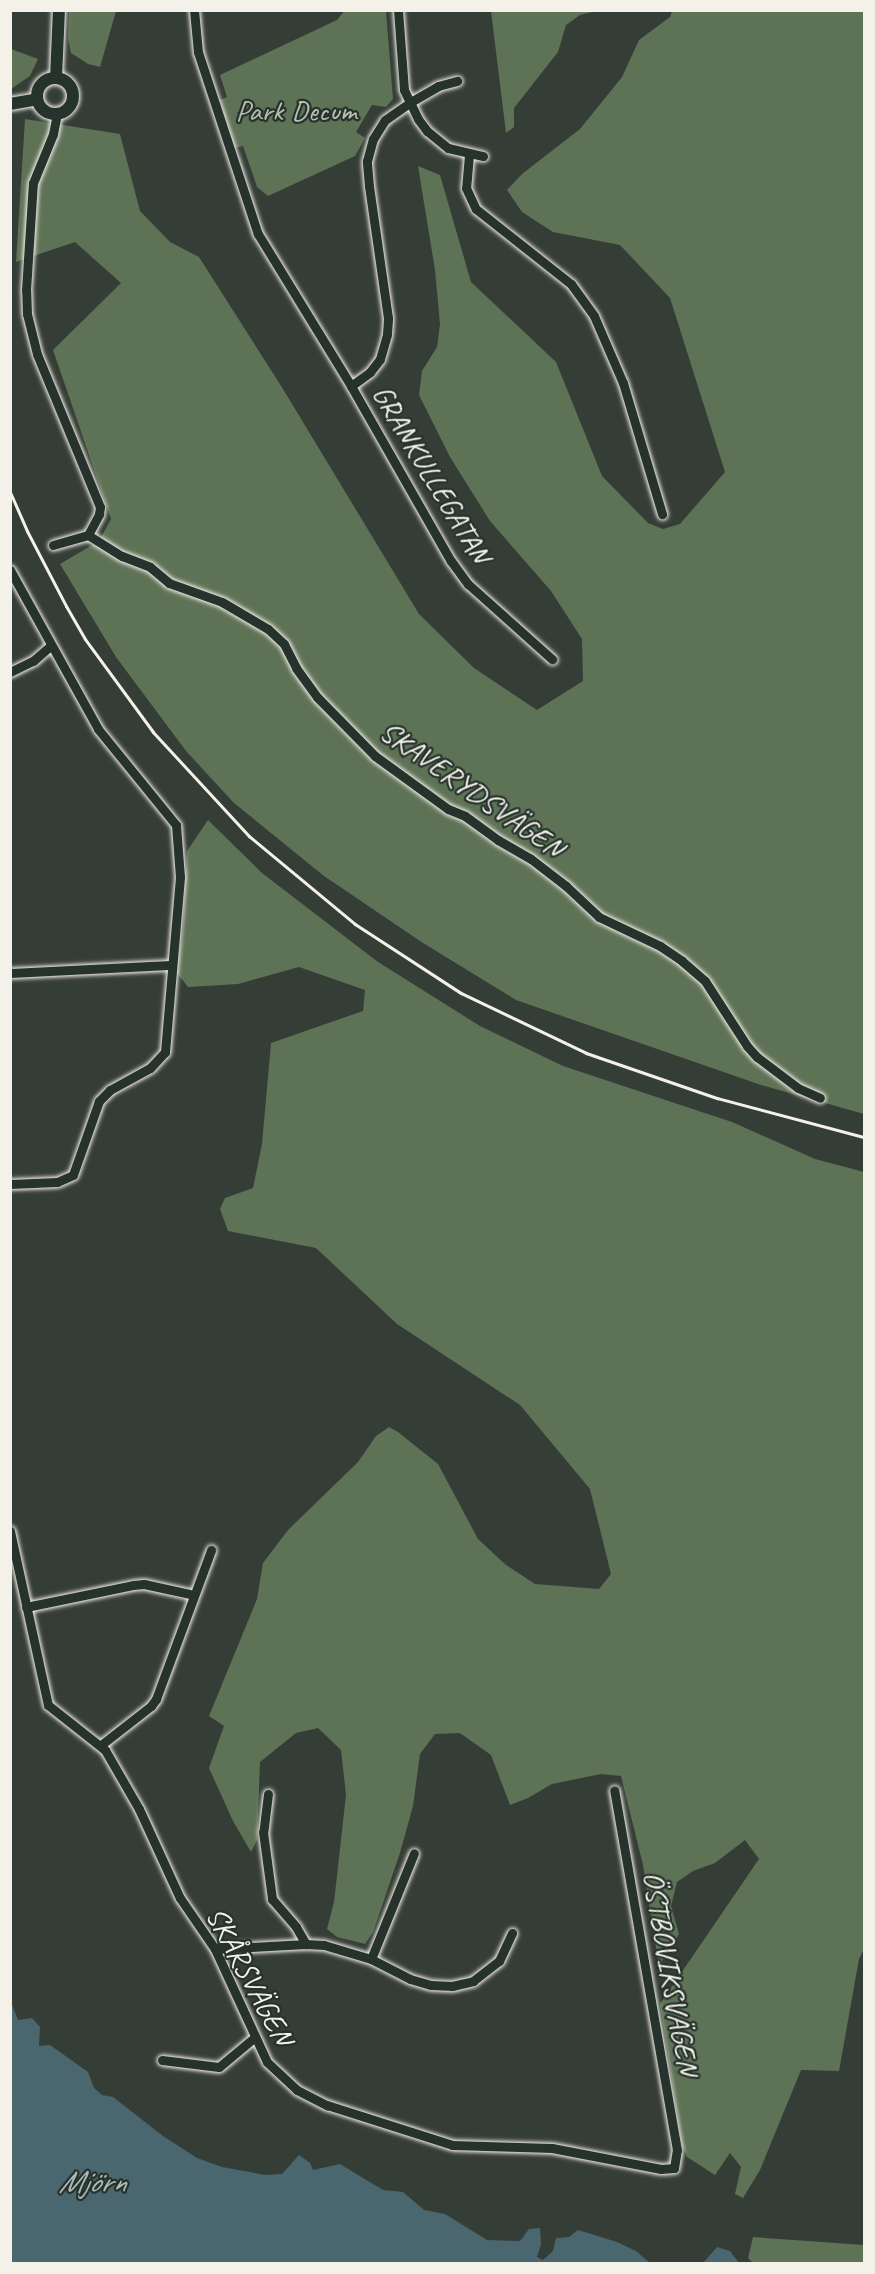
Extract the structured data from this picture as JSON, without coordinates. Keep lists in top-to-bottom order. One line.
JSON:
{"streets":{"street":["GRANKULLEGATAN","SKAVERYDSVÄGEN","ÖSTBOVIKSVÄGEN","SKÅRSVÄGEN"]},"crossings":[["ÖSTBOVIKSVÄGEN","SKÅRSVÄGEN"]],"water":["Mjörn"],"parks":["Park Decum"]}
